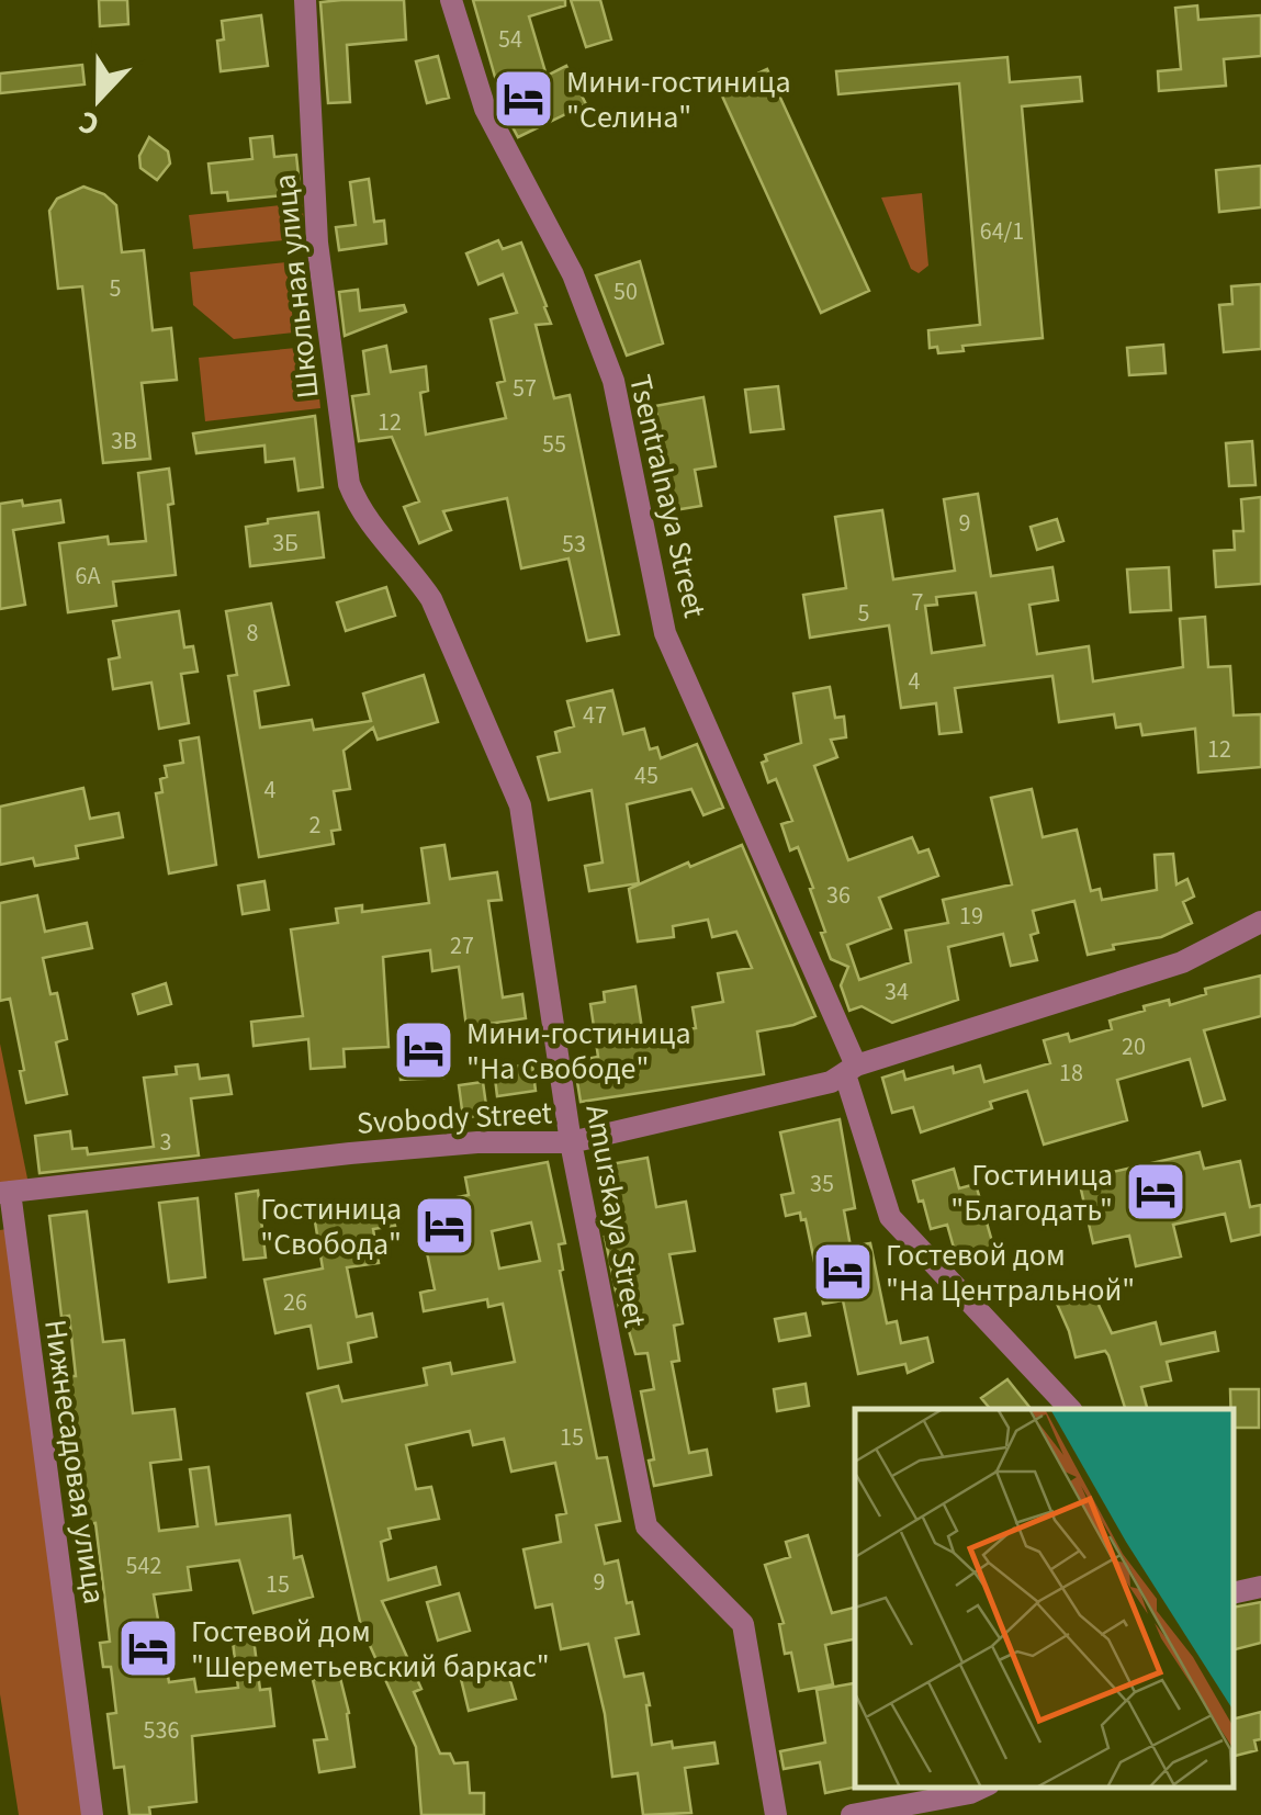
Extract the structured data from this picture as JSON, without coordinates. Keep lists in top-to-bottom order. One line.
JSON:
{"streets":{"street":["Школьная улица","Tsentralnaya Street","Svobody Street","Amurskaya Street","Нижнесадовая улица"]},"crossings":[["Школьная улица","Amurskaya Street"],["Tsentralnaya Street","Svobody Street"],["Svobody Street","Amurskaya Street"],["Svobody Street","Нижнесадовая улица"]],"places":{"hotel":["Мини-гостиница \"Селина\"","Мини-гостиница \"На Свободе\"","Гостиница \"Благодать\"","Гостиница \"Свобода\"","Гостевой дом \"На Центральной\"","Гостевой дом \"Шереметьевский баркас\""]},"house_numbers":["54","64/1","5","50","57","12","3В","55","9","3Б","53","6А","7","5","8","4","47","12","45","4","2","36","19","27","34","20","18","3","35","26","15","542","9","15","536"],"north":"bottom"}
